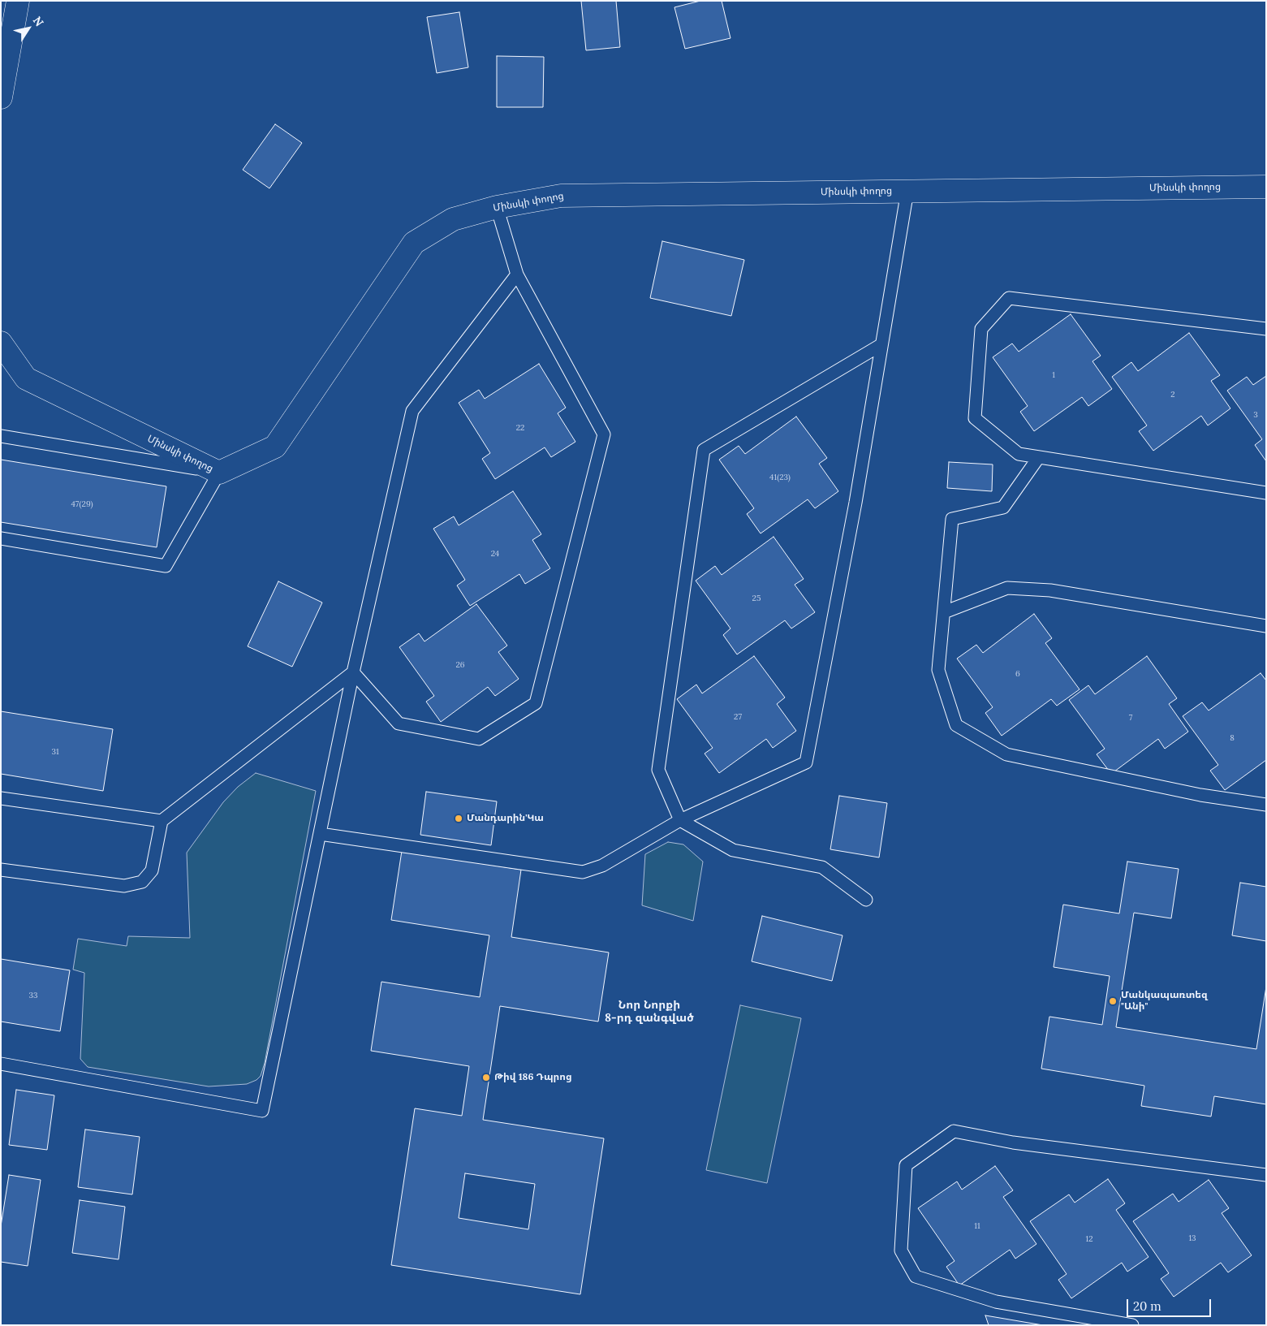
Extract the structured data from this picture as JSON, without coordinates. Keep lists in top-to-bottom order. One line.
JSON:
{"streets":{"main road":["Մինսկի փողոց"]},"districts":["Նոր Նորքի 8-րդ զանգված"],"places":["Մանդարին'Կա","Մանկապառտեզ \"Անի\"","Թիվ 186 Դպրոց"],"house_numbers":["1","2","3","22","41(23)","47(29)","24","25","26","6","27","7","8","31","33","11","13","12"],"scale_bar":"20 m","north":"top right"}
